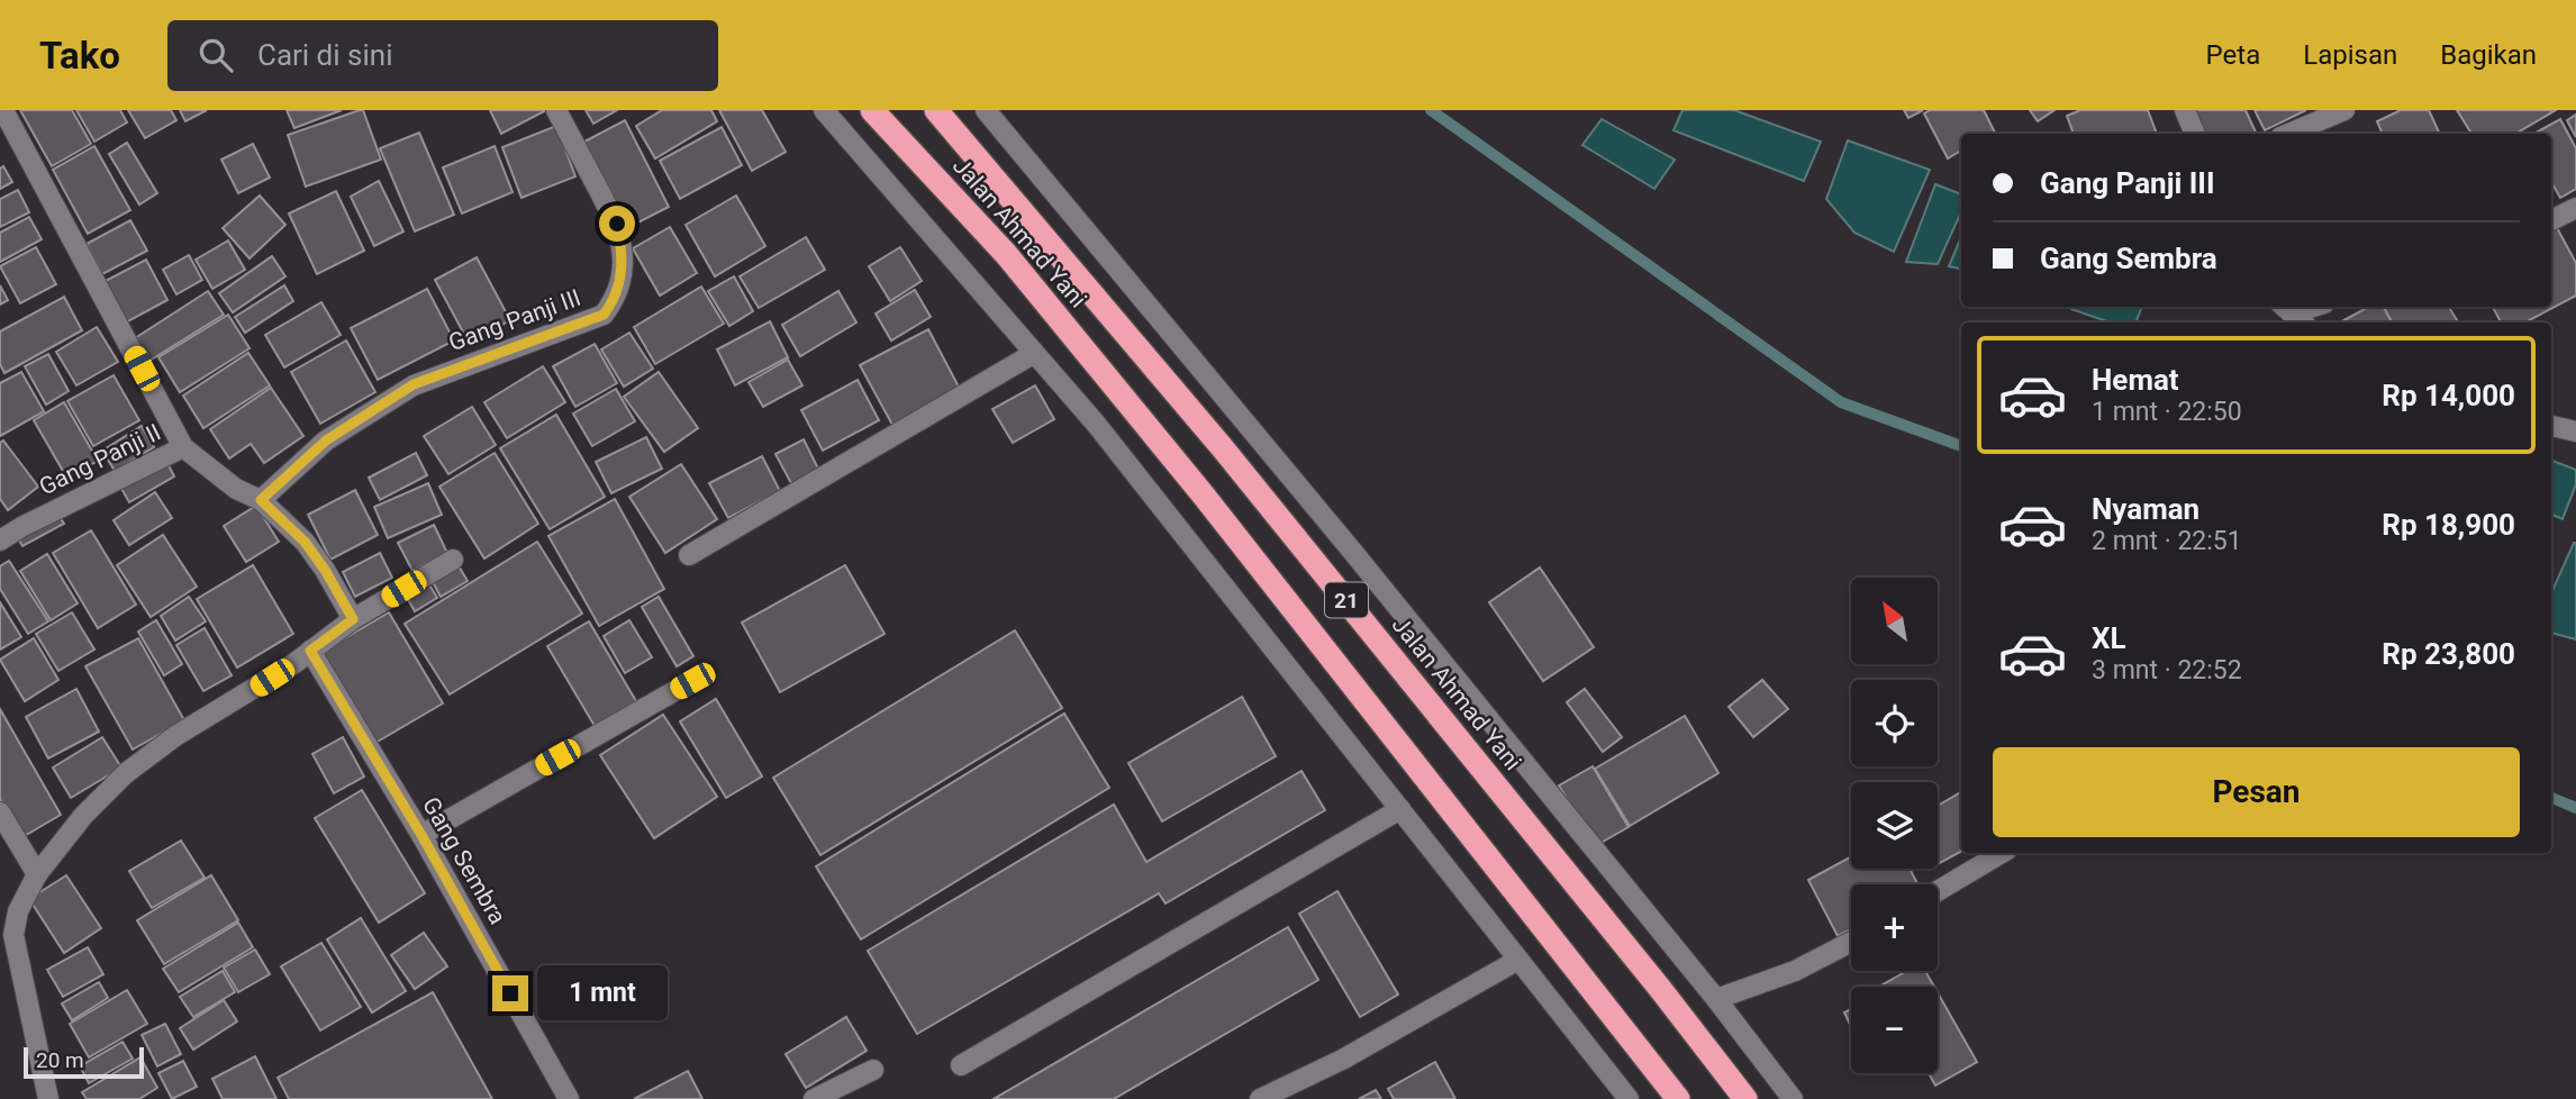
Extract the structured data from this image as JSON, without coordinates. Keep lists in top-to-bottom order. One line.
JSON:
{"streets":{"highway":["Jalan Ahmad Yani","21"],"street":["Gang Panji III","Gang Panji II","Gang Sembra"]},"scale_bar":"20 m","north":"top left","page":{"header":"Tako","search":"Cari di sini","nav":["Peta","Lapisan","Bagikan"],"banner":["Gang Panji III","Gang Sembra"],"list":[{"name":"Hemat","note":"1 mnt · 22:50","value":"Rp 14,000"},{"name":"Nyaman","note":"2 mnt · 22:51","value":"Rp 18,900"},{"name":"XL","note":"3 mnt · 22:52","value":"Rp 23,800"}],"map_buttons":["+","−"],"buttons":"Pesan","bubble":"1 mnt","scale":"20 m"}}
